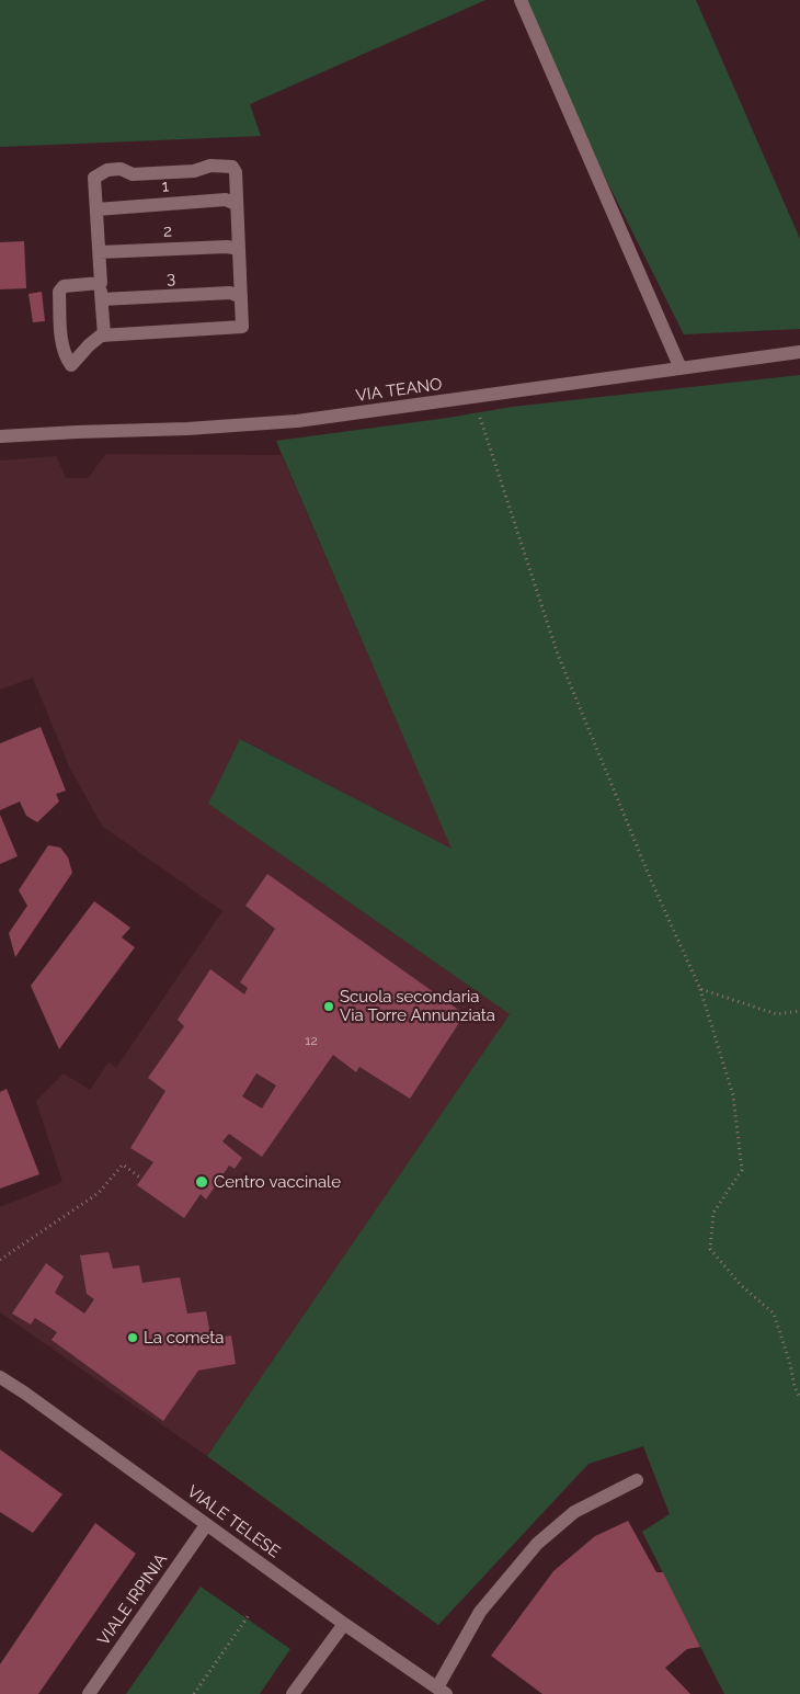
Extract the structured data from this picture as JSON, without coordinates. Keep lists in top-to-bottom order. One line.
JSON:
{"streets":{"street":["1","2","3","VIA TEANO","VIALE TELESE","VIALE IRPINIA"]},"crossings":[["VIALE TELESE","VIALE IRPINIA"]],"places":["Scuola secondaria Via Torre Annunziata","Centro vaccinale","La cometa"],"house_numbers":["12"]}
